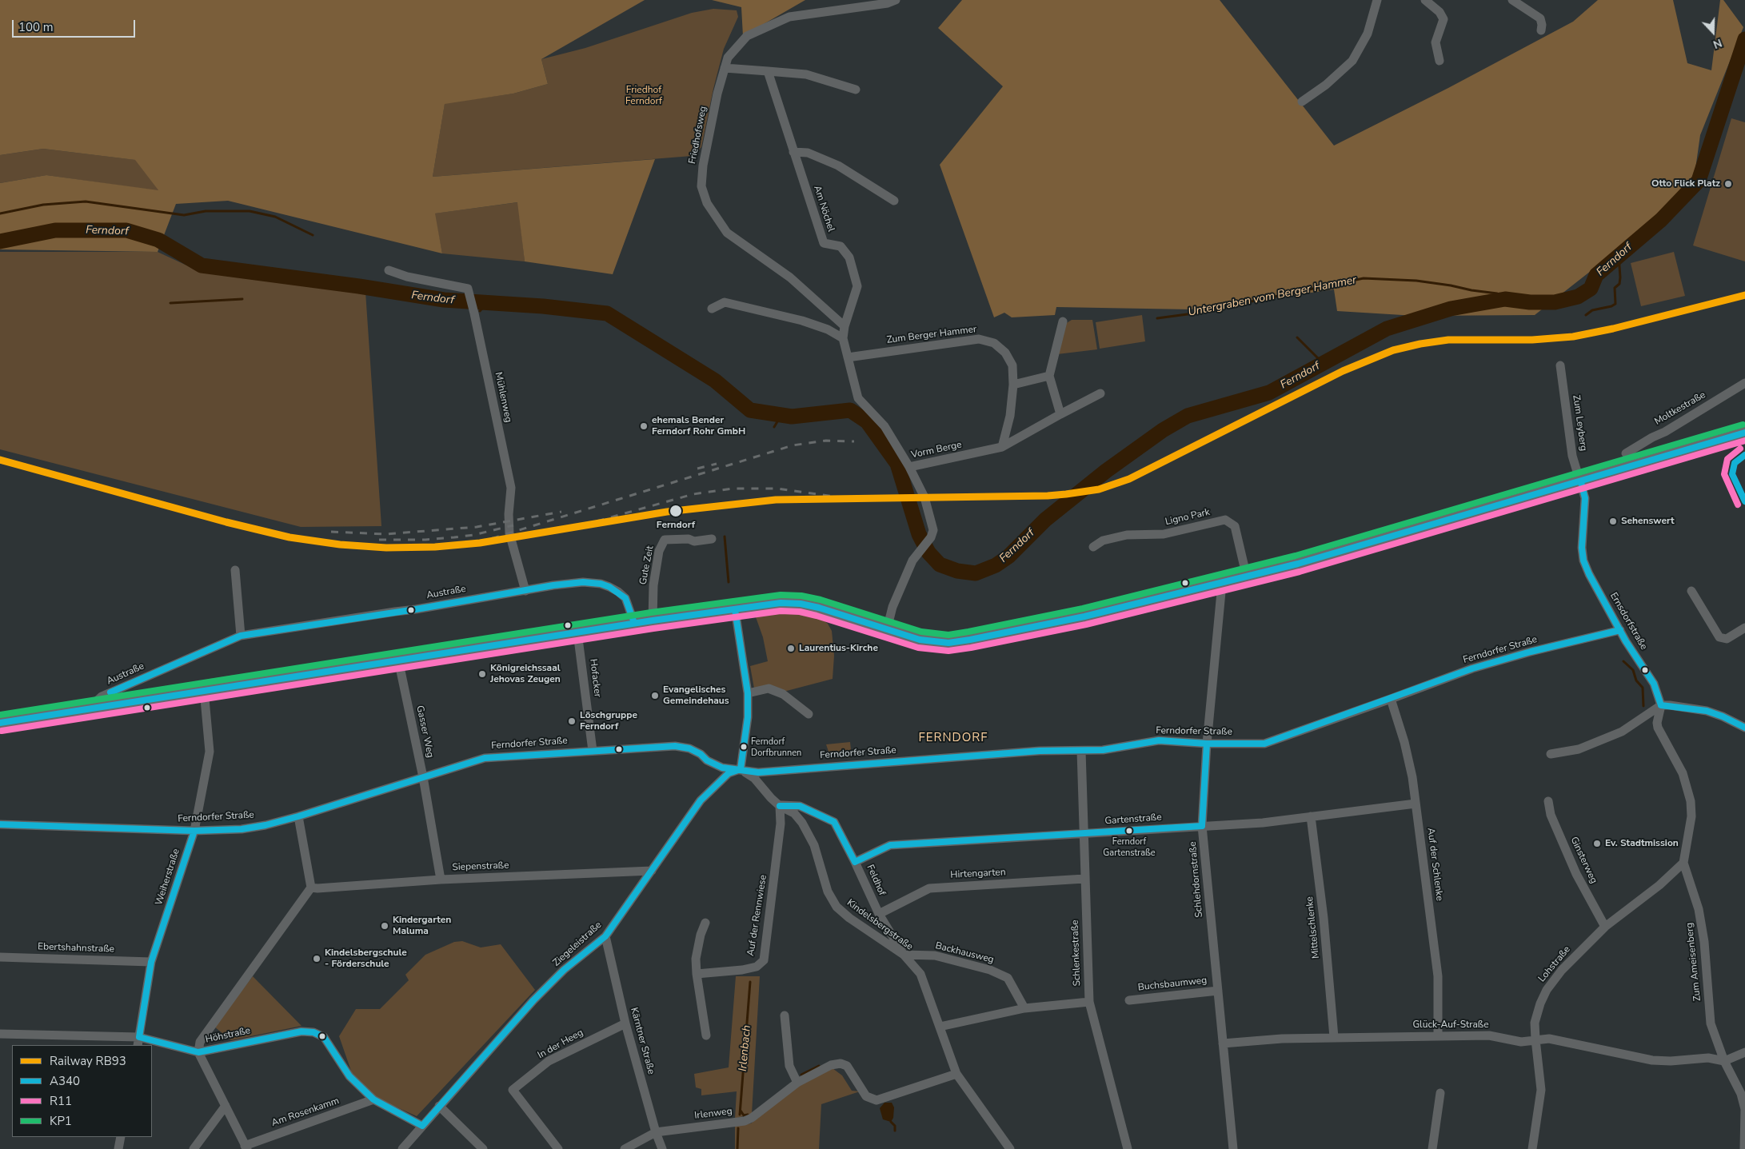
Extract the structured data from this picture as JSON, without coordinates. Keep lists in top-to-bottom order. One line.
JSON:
{"streets":{"street":["Friedhofsweg","Am Nöchel","Zum Berger Hammer","Mühlenweg","Moltkestraße","Zum Leyberg","Vorm Berge","Ligno Park","Gute Zeit","Austraße","Ernsdorfstraße","Ferndorfer Straße","Hofacker","Gasser Weg","Gartenstraße","Ginsterweg","Auf der Schlenke","Siepenstraße","Hirtengarten","Weiherstraße","Schlehdornstraße","Feldhof","Auf der Rennwiese","Kindelsbergstraße","Mittelschlenke","Ziegeleistraße","Ebertshahnstraße","Backhausweg","Schlenkestraße","Zum Ameisenberg","Lohstraße","Buchsbaumweg","Glück-Auf-Straße","Höhstraße","Kärntner Straße","In der Heeg","Am Rosenkamm","Irlenweg"]},"crossings":[["Friedhofsweg","Am Nöchel"],["Mühlenweg","Austraße"],["Zum Leyberg","Ernsdorfstraße"],["Ernsdorfstraße","Ferndorfer Straße"],["Ernsdorfstraße","Zum Ameisenberg"],["Ferndorfer Straße","Hofacker"],["Ferndorfer Straße","Gasser Weg"],["Ferndorfer Straße","Auf der Schlenke"],["Ferndorfer Straße","Weiherstraße"],["Ferndorfer Straße","Schlehdornstraße"],["Ferndorfer Straße","Kindelsbergstraße"],["Ferndorfer Straße","Ziegeleistraße"],["Ferndorfer Straße","Schlenkestraße"],["Gasser Weg","Siepenstraße"],["Gartenstraße","Auf der Schlenke"],["Gartenstraße","Schlehdornstraße"],["Gartenstraße","Feldhof"],["Gartenstraße","Mittelschlenke"],["Gartenstraße","Schlenkestraße"],["Ginsterweg","Lohstraße"],["Auf der Schlenke","Glück-Auf-Straße"],["Siepenstraße","Ziegeleistraße"],["Hirtengarten","Feldhof"],["Hirtengarten","Schlenkestraße"],["Weiherstraße","Ebertshahnstraße"],["Weiherstraße","Höhstraße"],["Schlehdornstraße","Buchsbaumweg"],["Schlehdornstraße","Glück-Auf-Straße"],["Feldhof","Auf der Rennwiese"],["Feldhof","Kindelsbergstraße"],["Feldhof","Backhausweg"],["Auf der Rennwiese","Kindelsbergstraße"],["Kindelsbergstraße","Ziegeleistraße"],["Kindelsbergstraße","Backhausweg"],["Kindelsbergstraße","Irlenweg"],["Mittelschlenke","Glück-Auf-Straße"],["Ziegeleistraße","Höhstraße"],["Ziegeleistraße","Kärntner Straße"],["Zum Ameisenberg","Lohstraße"],["Zum Ameisenberg","Glück-Auf-Straße"],["Lohstraße","Glück-Auf-Straße"],["Höhstraße","Am Rosenkamm"],["Kärntner Straße","In der Heeg"],["Kärntner Straße","Irlenweg"]],"districts":["FERNDORF"],"water":["Ferndorf","Untergraben vom Berger Hammer","Irlenbach"],"parks":["Friedhof Ferndorf"],"places":["Otto Flick Platz","ehemals Bender Ferndorf Rohr GmbH","Ferndorf","Sehenswert","Laurentius-Kirche","Königreichssaal Jehovas Zeugen","Evangelisches Gemeindehaus","Löschgruppe Ferndorf","Ferndorf Dorfbrunnen","Ferndorf Gartenstraße","Ev. Stadtmission","Kindergarten Maluma","Kindelsbergschule - Förderschule"],"lines":["rail line RB93","transit line KP1","transit line A340","transit line R11"],"legend":["Railway RB93","A340","R11","KP1"],"scale_bar":"100 m","north":"bottom"}
